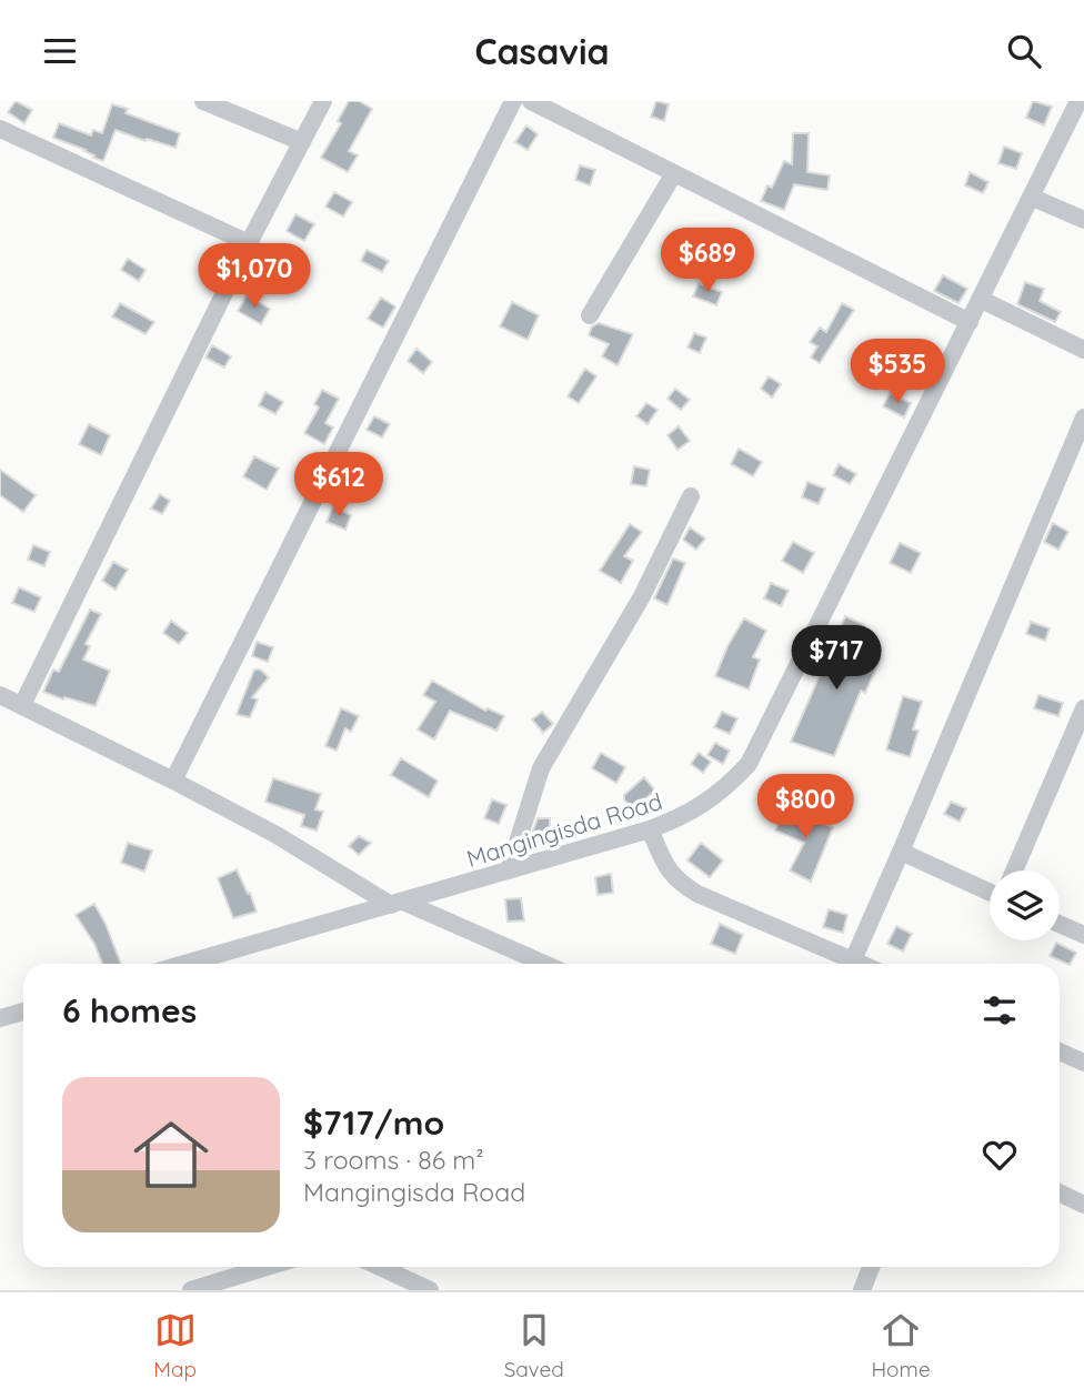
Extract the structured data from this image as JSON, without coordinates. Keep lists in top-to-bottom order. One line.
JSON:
{"streets":{"street":["Mangingisda Road"]},"page":{"header":"Casavia","price":["$689","$1,070","$535","$612","$717","$800"],"heading":"6 homes","list":[{"name":"$717/mo","note":"3 rooms · 86 m² · Mangingisda Road"}],"tabs":["Map","Saved","Home"]}}
